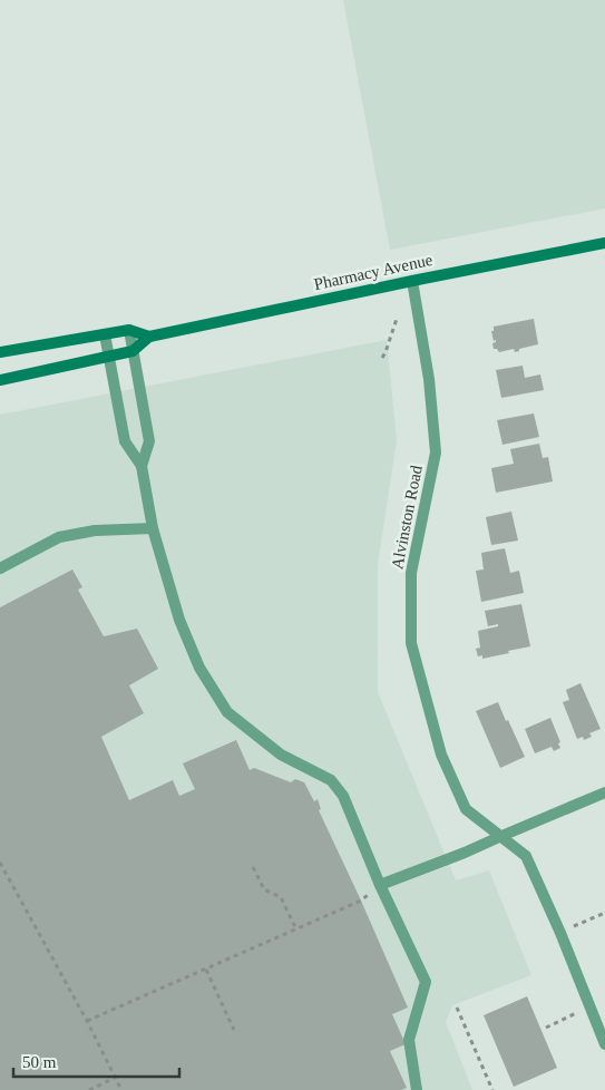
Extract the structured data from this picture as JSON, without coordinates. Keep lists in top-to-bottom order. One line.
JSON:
{"streets":{"street":["Pharmacy Avenue","Alvinston Road"]},"crossings":[["Pharmacy Avenue","Alvinston Road"]],"scale_bar":"50 m"}
